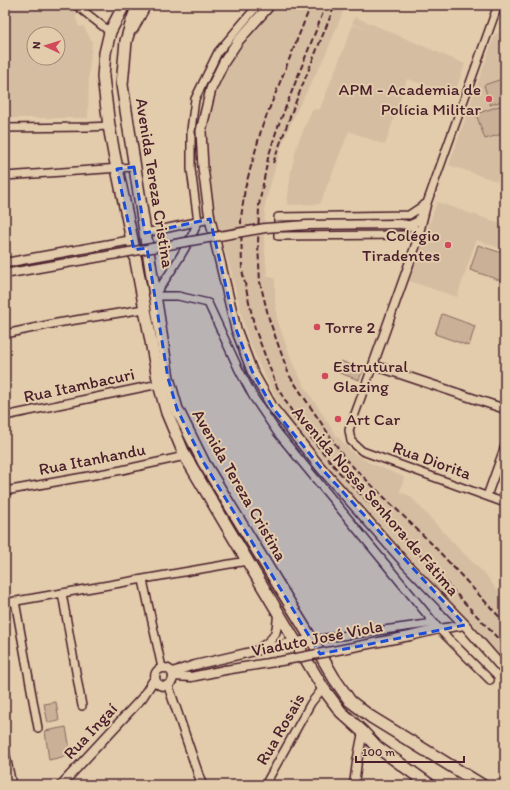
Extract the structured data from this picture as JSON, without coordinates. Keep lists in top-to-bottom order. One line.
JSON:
{"streets":{"highway":["Avenida Tereza Cristina"],"main road":["Avenida Nossa Senhora de Fátima"],"street":["Rua Itambacuri","Rua Itanhandu","Rua Diorita","Viaduto José Viola","Rua Rosais","Rua Ingaí"]},"crossings":[["Avenida Tereza Cristina","Rua Itambacuri"],["Avenida Tereza Cristina","Rua Itanhandu"],["Avenida Tereza Cristina","Rua Rosais"],["Avenida Nossa Senhora de Fátima","Viaduto José Viola"],["Viaduto José Viola","Rua Ingaí"]],"places":["APM - Academia de Polícia Militar","Colégio Tiradentes","Torre 2","Estrutural Glazing","Art Car"],"scale_bar":"100 m","north":"left"}
